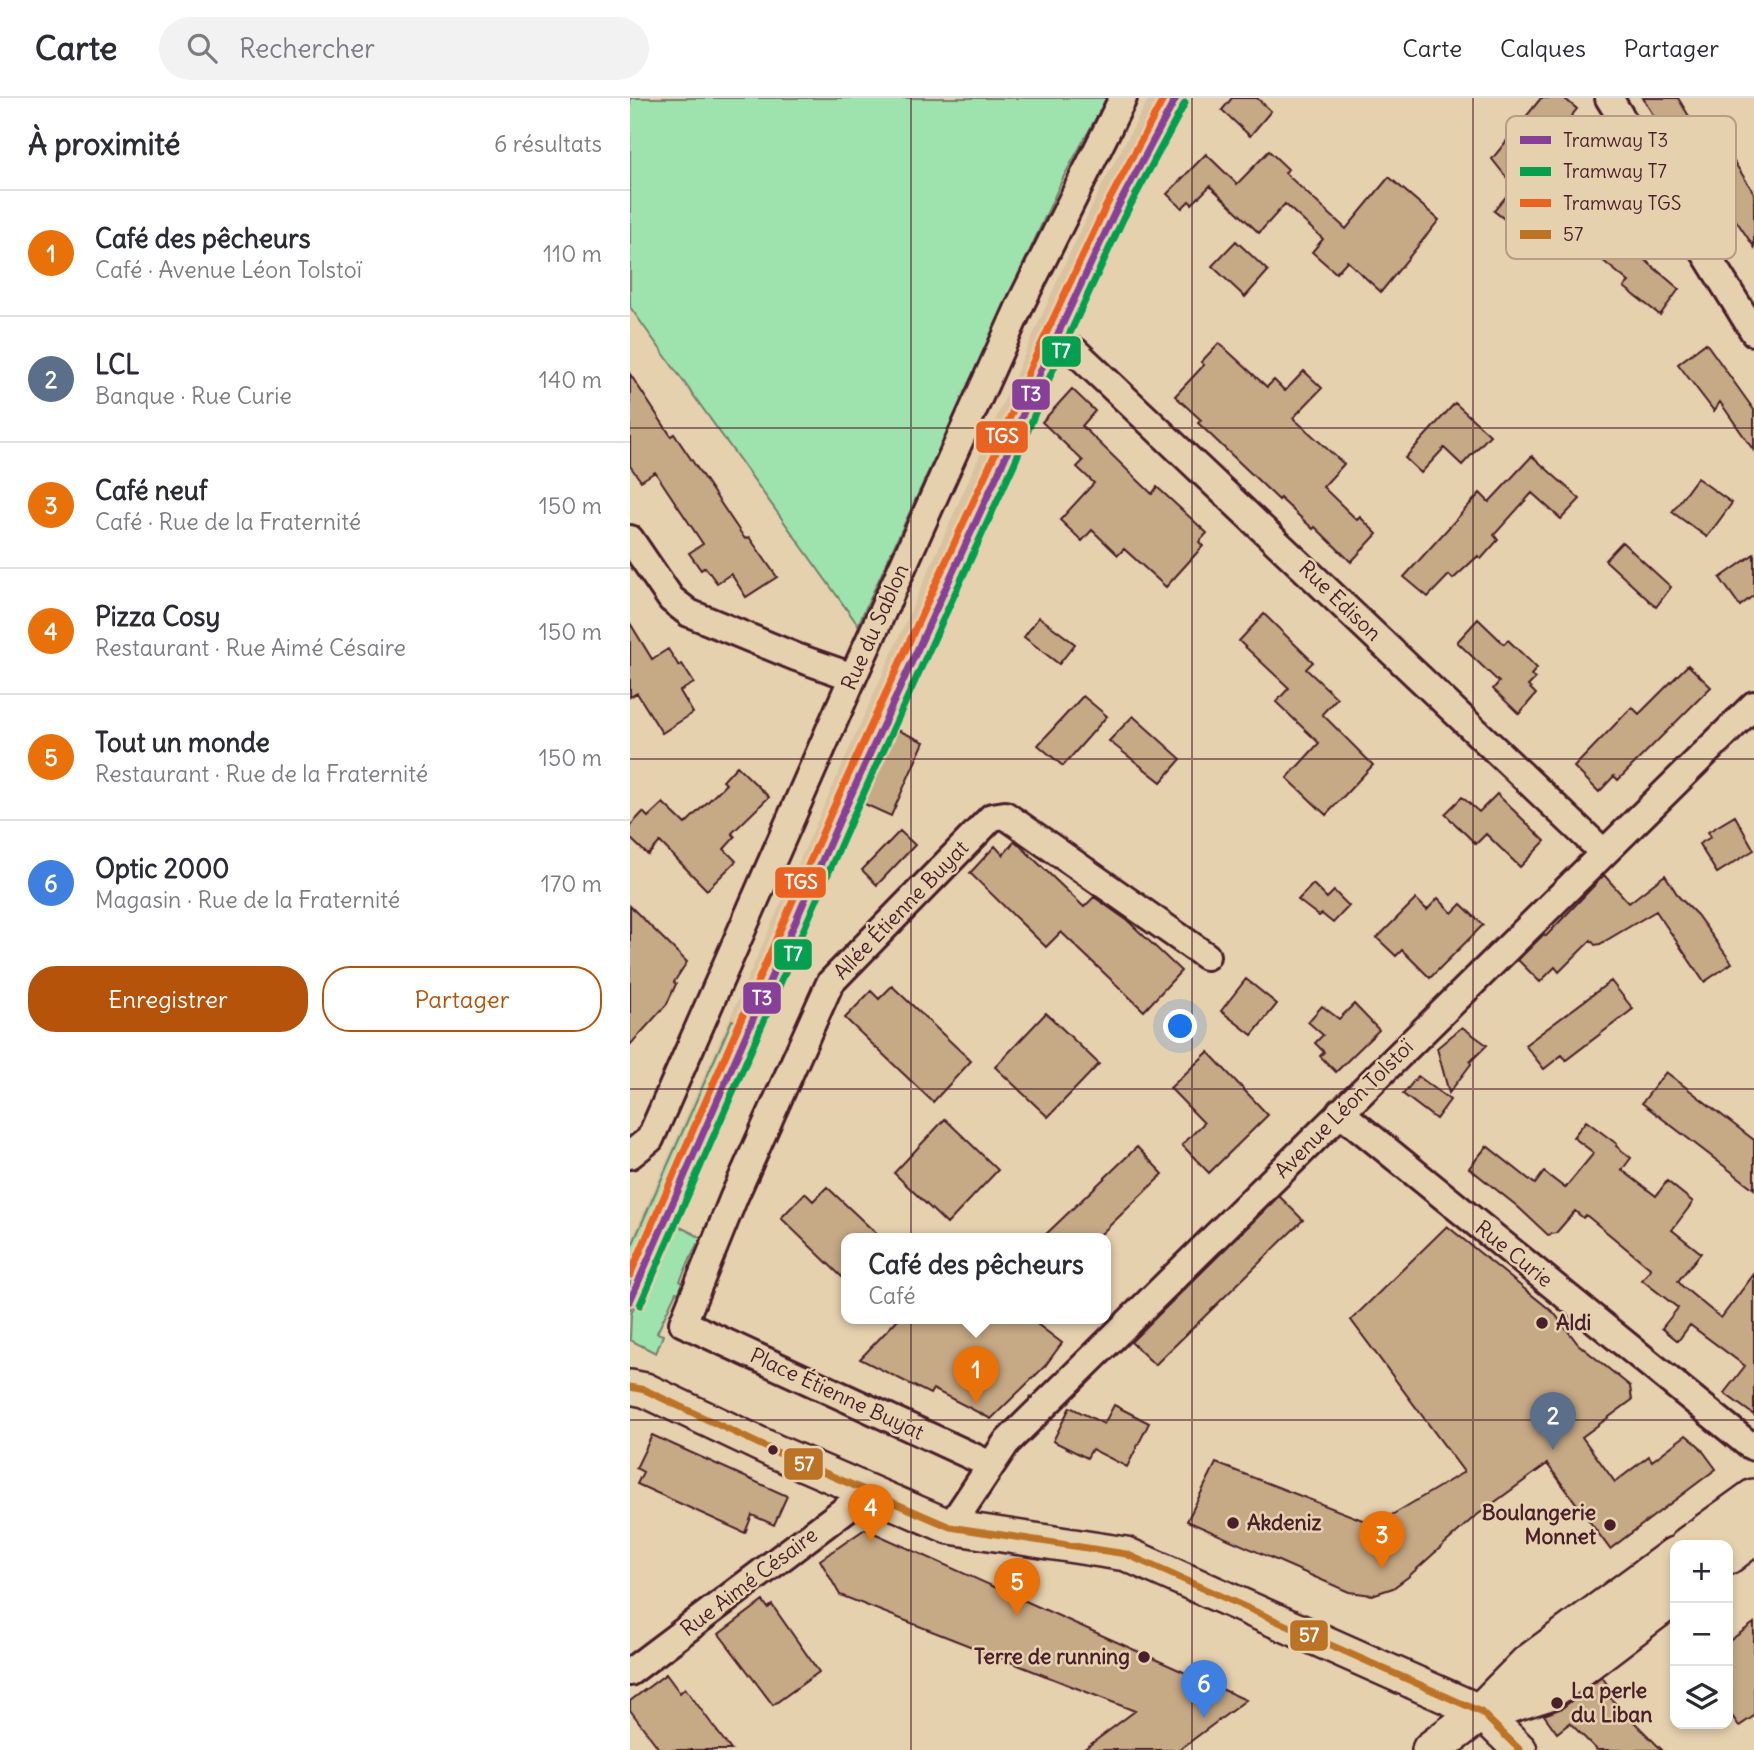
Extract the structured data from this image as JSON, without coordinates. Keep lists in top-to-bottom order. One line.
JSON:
{"streets":{"street":["Rue Edison","Rue du Sablon","Allée Étienne Buyat","Avenue Léon Tolstoï","Rue Curie","Place Étienne Buyat","Rue Aimé Césaire"]},"crossings":[["Rue Edison","Avenue Léon Tolstoï"],["Allée Étienne Buyat","Place Étienne Buyat"],["Avenue Léon Tolstoï","Rue Curie"],["Avenue Léon Tolstoï","Place Étienne Buyat"]],"places":["Aldi","Akdeniz","Boulangerie Monnet","Terre de running","La perle du Liban"],"lines":["tram line T3","tram line TGS","tram line T7","transit line 57"],"legend":["Tramway T3","Tramway T7","Tramway TGS","57"],"page":{"header":"Carte","search":"Rechercher","nav":["Carte","Calques","Partager"],"heading":["À proximité","6 résultats"],"list":[{"mark":"1","name":"Café des pêcheurs","note":"Café · Avenue Léon Tolstoï","value":"110 m"},{"mark":"2","name":"LCL","note":"Banque · Rue Curie","value":"140 m"},{"mark":"3","name":"Café neuf","note":"Café · Rue de la Fraternité","value":"150 m"},{"mark":"4","name":"Pizza Cosy","note":"Restaurant · Rue Aimé Césaire","value":"150 m"},{"mark":"5","name":"Tout un monde","note":"Restaurant · Rue de la Fraternité","value":"150 m"},{"mark":"6","name":"Optic 2000","note":"Magasin · Rue de la Fraternité","value":"170 m"}],"buttons":["Enregistrer","Partager"],"popup":["Café des pêcheurs","Café"],"pins":["1","2","4","3","5","6"],"map_buttons":["+","−"]}}
